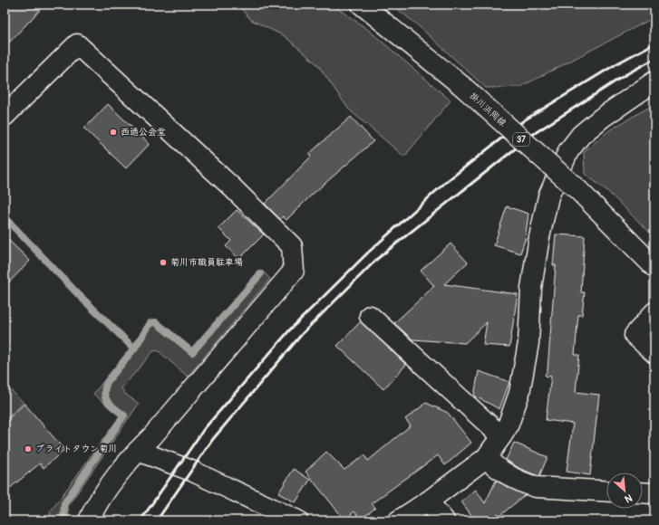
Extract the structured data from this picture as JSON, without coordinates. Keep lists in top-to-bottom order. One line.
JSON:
{"streets":{"street":["掛川浜岡線","37"]},"places":["西通公会堂","菊川市職員駐車場","ブライトタウン菊川"],"north":"bottom right"}
